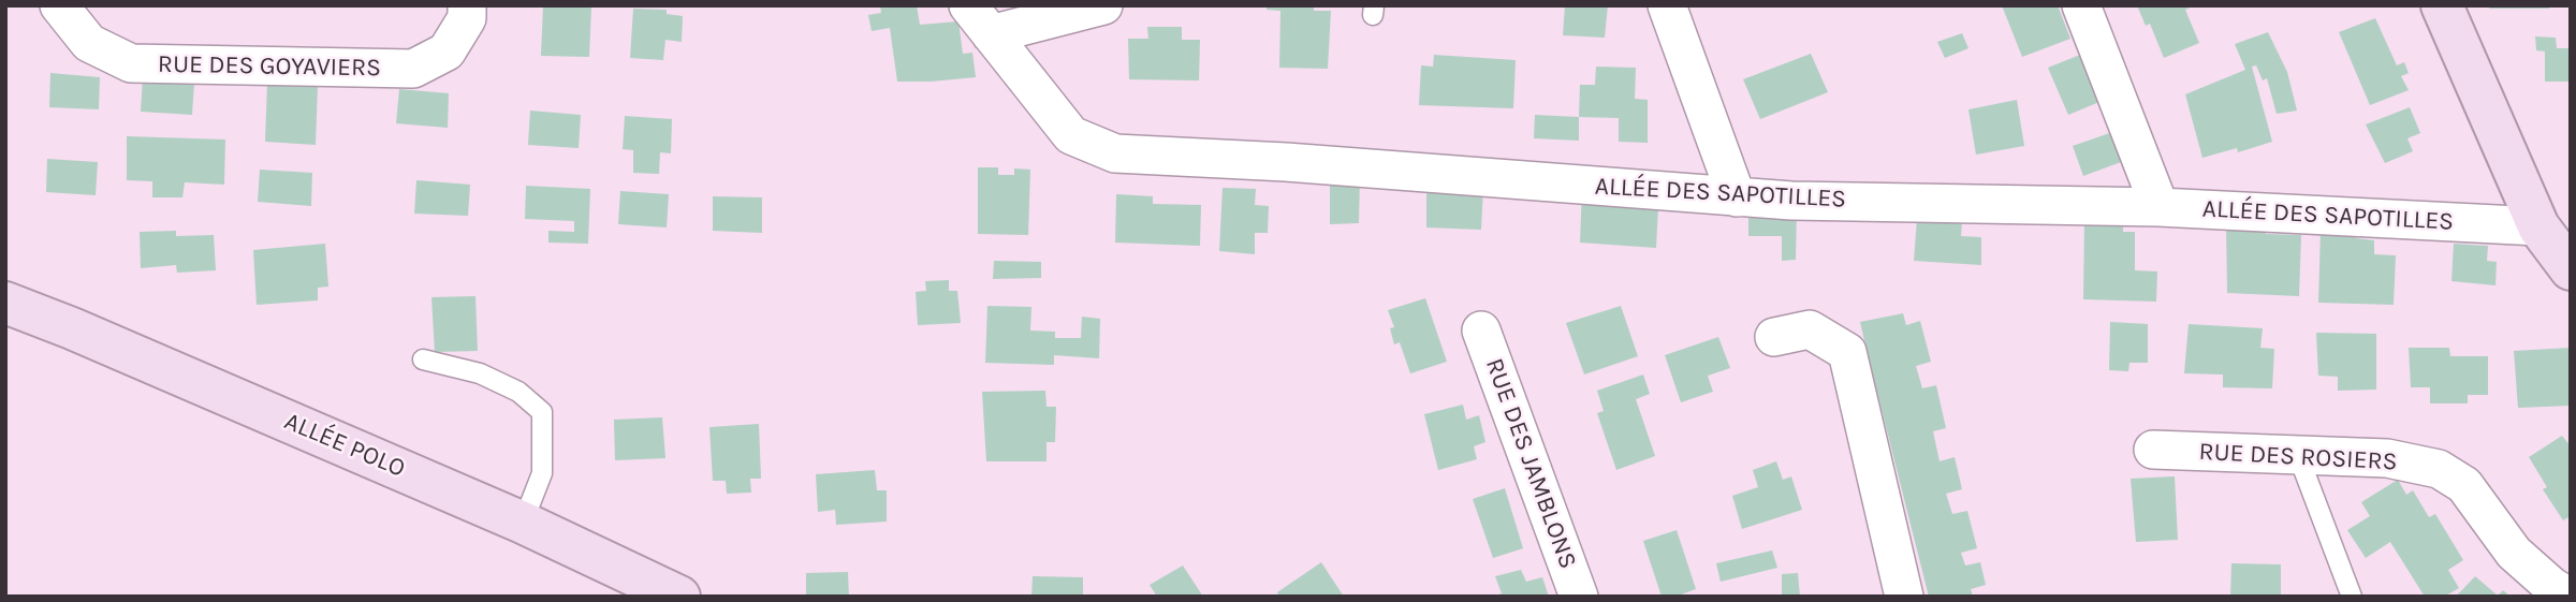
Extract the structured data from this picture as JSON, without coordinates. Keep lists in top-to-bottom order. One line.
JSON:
{"streets":{"street":["RUE DES GOYAVIERS","ALLÉE DES SAPOTILLES","ALLÉE POLO","RUE DES ROSIERS","RUE DES JAMBLONS"]}}
